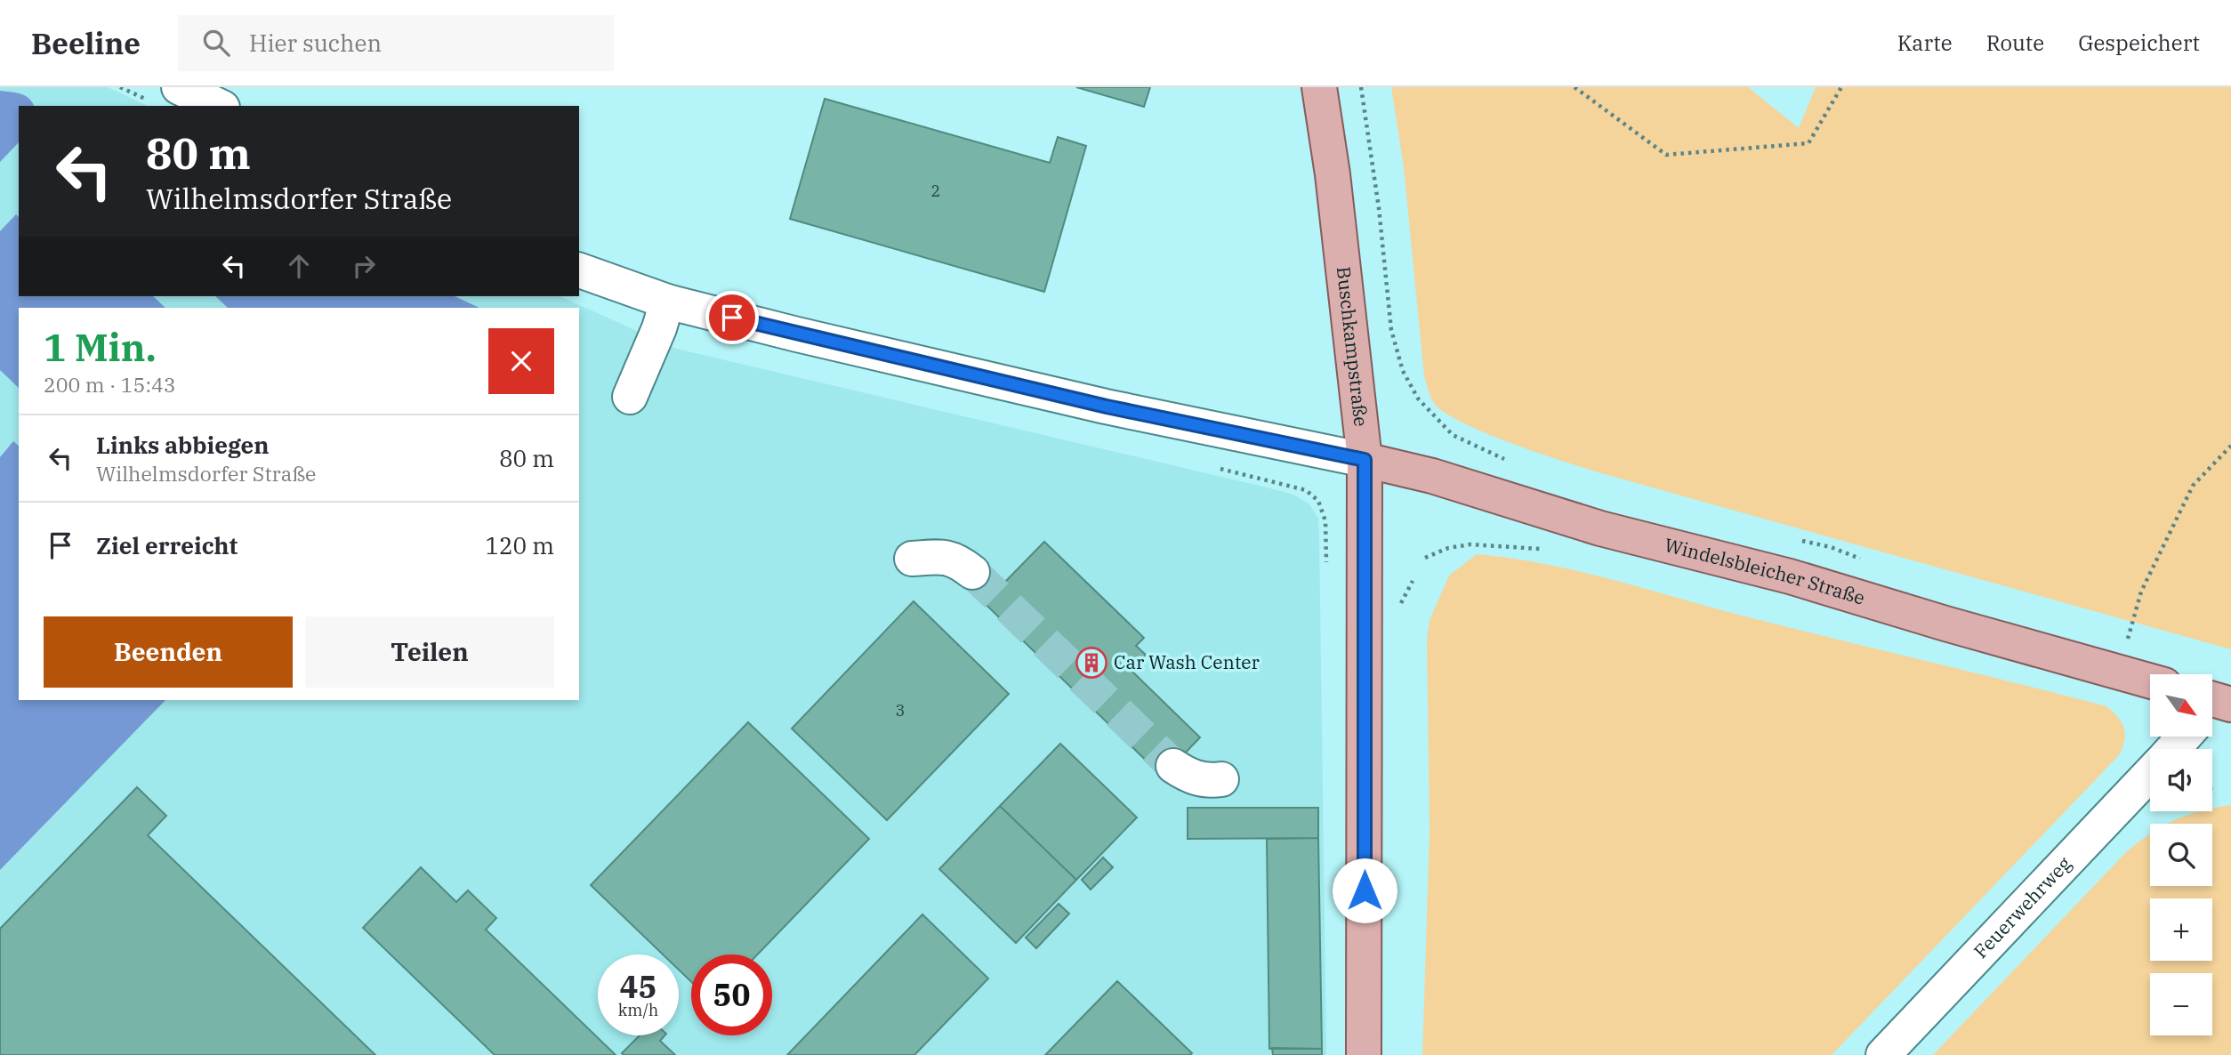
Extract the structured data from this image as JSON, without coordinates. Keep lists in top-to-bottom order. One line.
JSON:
{"streets":{"main road":["Buschkampstraße","Windelsbleicher Straße"],"street":["Feuerwehrweg"]},"crossings":[["Buschkampstraße","Windelsbleicher Straße"]],"places":{"building":["Car Wash Center"]},"house_numbers":["2","3"],"north":"bottom right","page":{"header":"Beeline","search":"Hier suchen","nav":["Karte","Route","Gespeichert"],"turn":["80 m","Wilhelmsdorfer Straße"],"heading":["1 Min.","200 m · 15:43"],"list":[{"name":"Links abbiegen","note":"Wilhelmsdorfer Straße","value":"80 m"},{"name":"Ziel erreicht","value":"120 m"}],"buttons":["Beenden","Teilen"],"map_buttons":["+","−"],"speed":"45 km/h","limit":"50"}}
